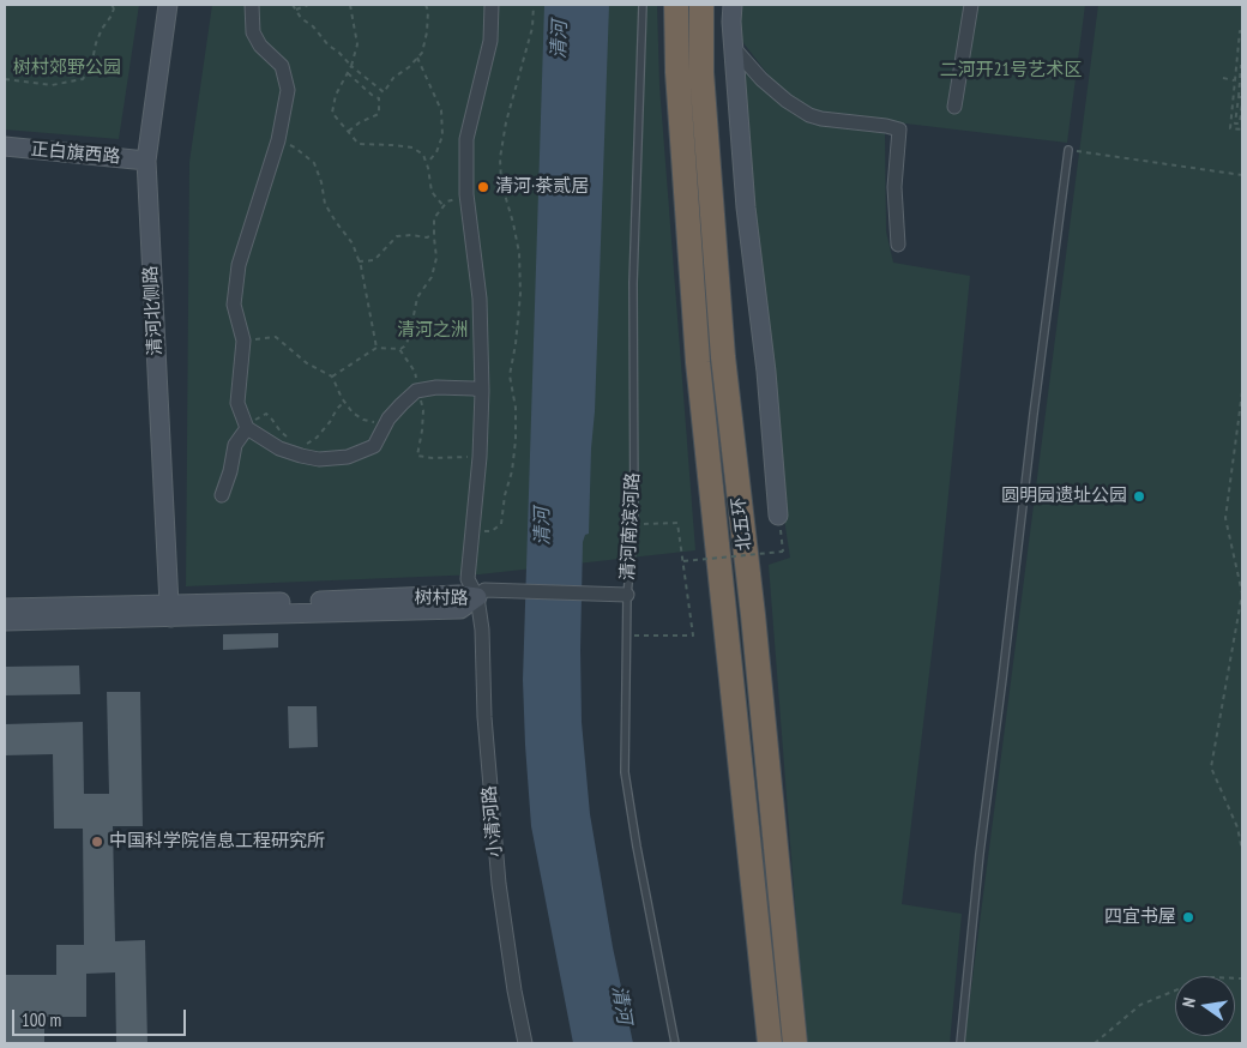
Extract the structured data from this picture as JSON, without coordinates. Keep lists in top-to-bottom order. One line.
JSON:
{"streets":{"highway":["北五环"],"street":["正白旗西路","清河北侧路","树村路","小清河路"],"lane":["清河南滨河路"]},"crossings":[["正白旗西路","清河北侧路"],["清河北侧路","树村路"],["树村路","小清河路"]],"water":["清河"],"parks":["树村郊野公园","二河开21号艺术区","清河之洲"],"places":["清河·茶贰居","圆明园遗址公园","中国科学院信息工程研究所","四宜书屋"],"scale_bar":"100 m","north":"left"}
